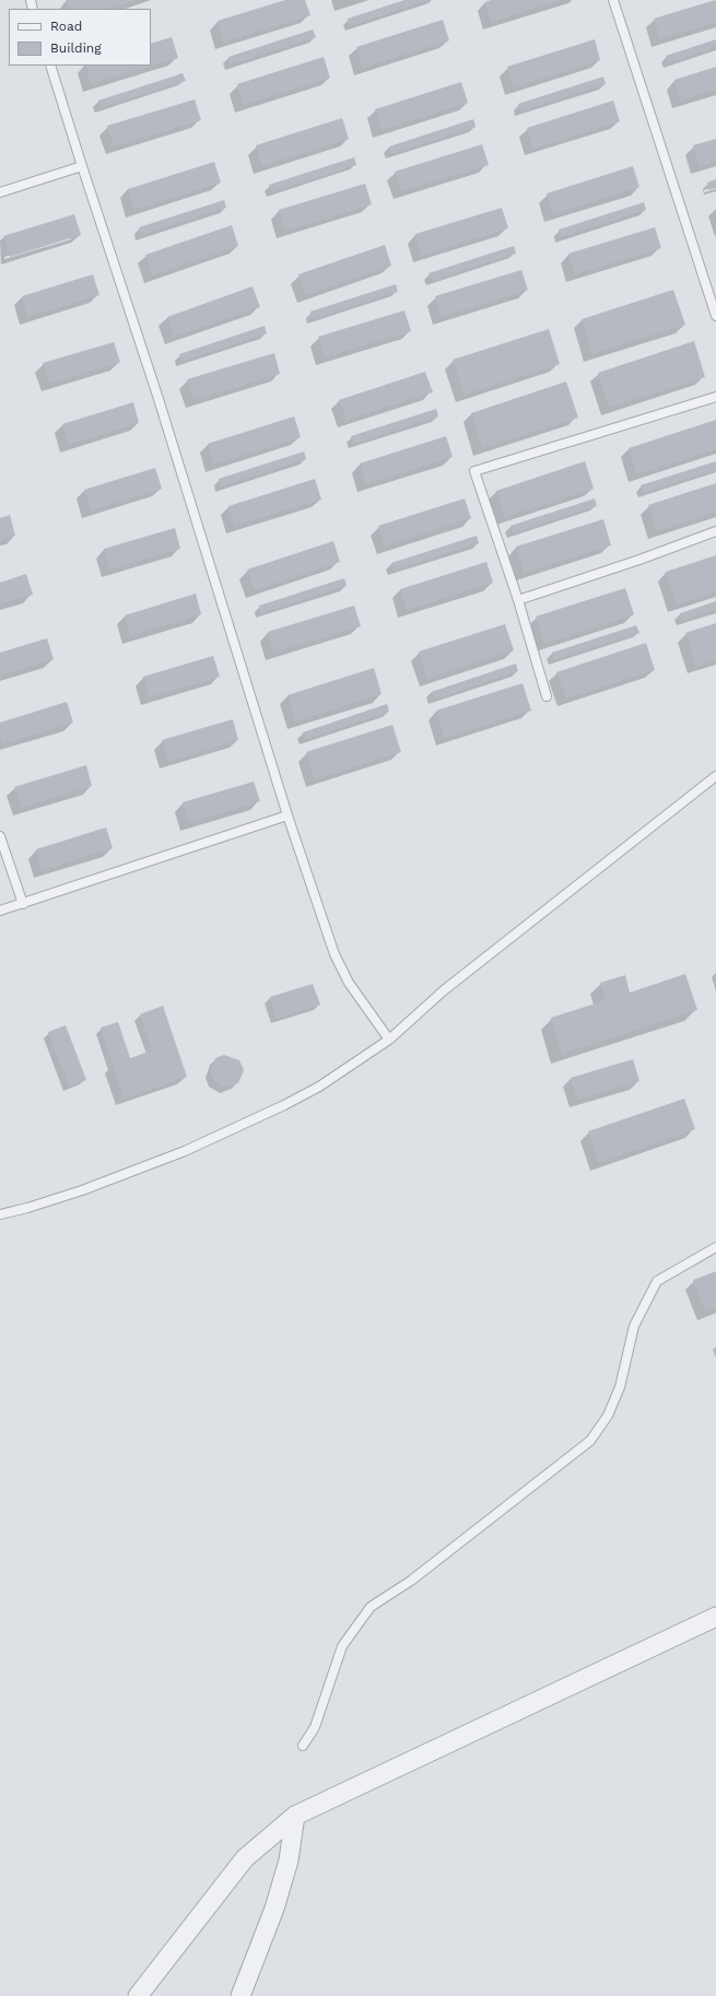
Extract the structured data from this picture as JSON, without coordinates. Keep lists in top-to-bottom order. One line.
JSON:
{"legend":["Road","Building"]}
